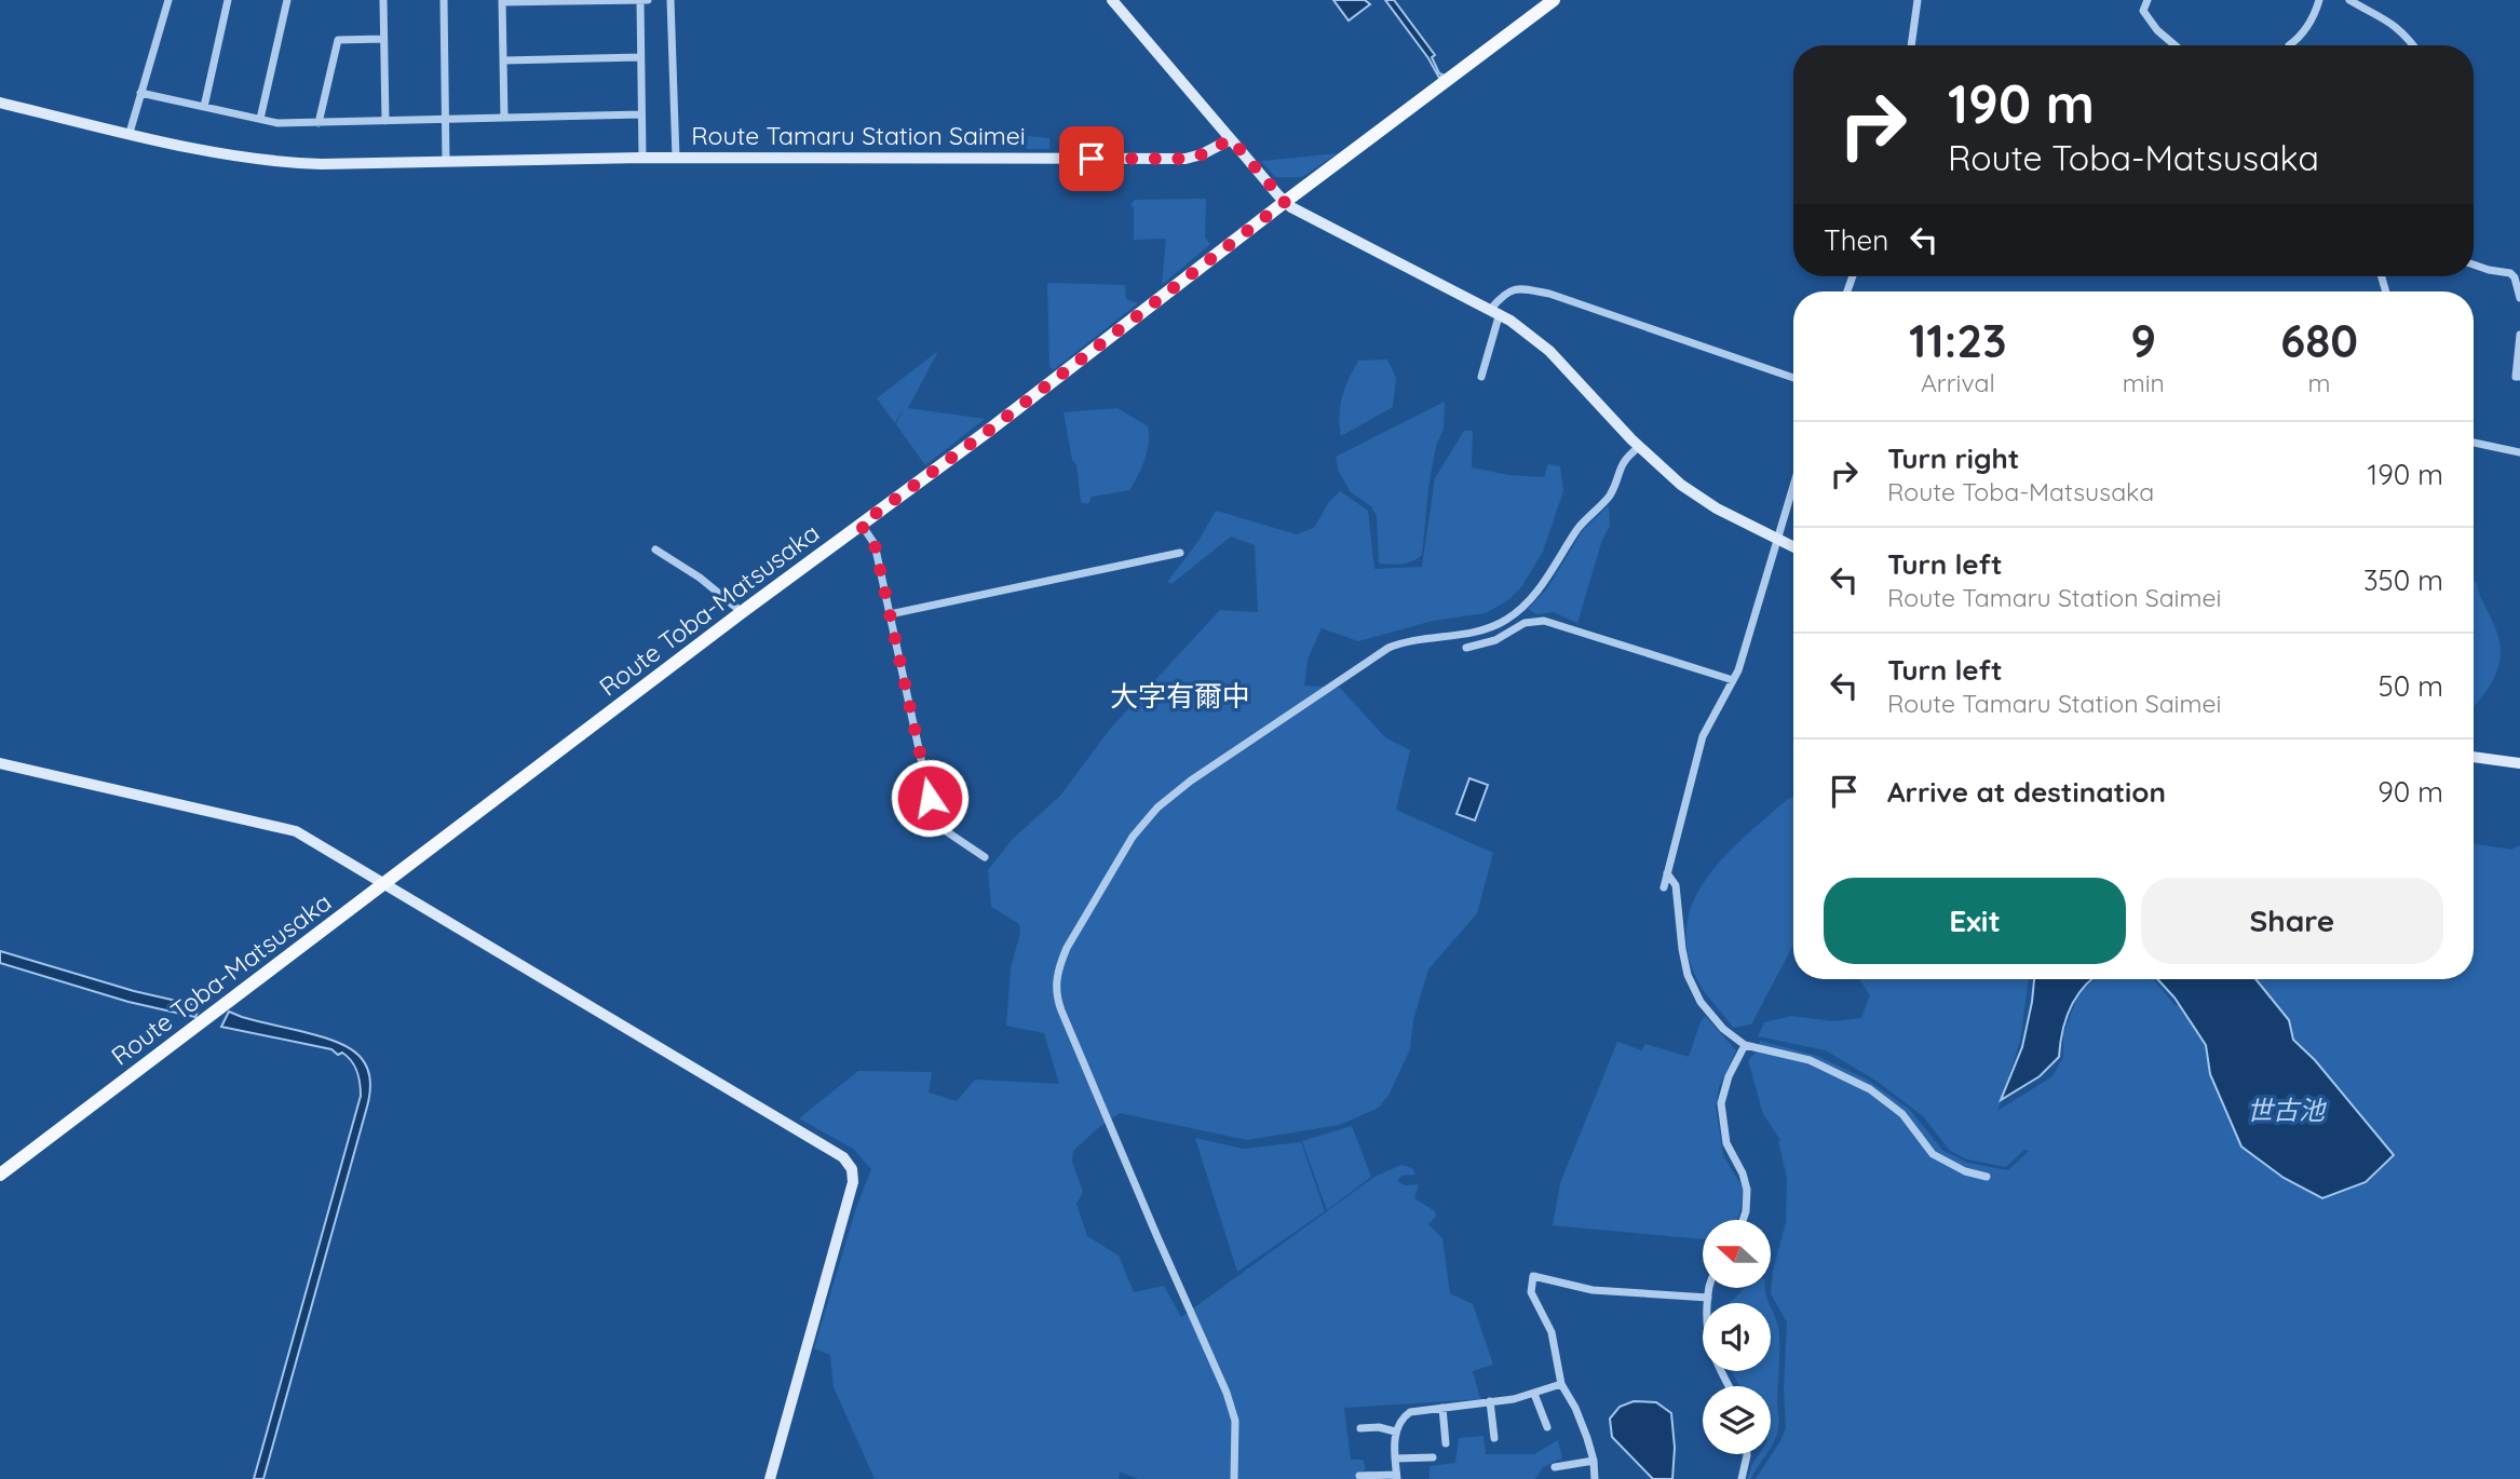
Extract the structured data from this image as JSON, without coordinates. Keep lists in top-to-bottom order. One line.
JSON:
{"streets":{"main road":["Route Tamaru Station Saimei","Route Toba-Matsusaka"]},"districts":["大字有爾中"],"water":["世古池"],"north":"left","page":{"turn":["190 m","Route Toba-Matsusaka"],"then":"Then","eta":["11:23","Arrival","9","min","680","m"],"list":[{"name":"Turn right","note":"Route Toba-Matsusaka","value":"190 m"},{"name":"Turn left","note":"Route Tamaru Station Saimei","value":"350 m"},{"name":"Turn left","note":"Route Tamaru Station Saimei","value":"50 m"},{"name":"Arrive at destination","value":"90 m"}],"buttons":["Exit","Share"]}}
